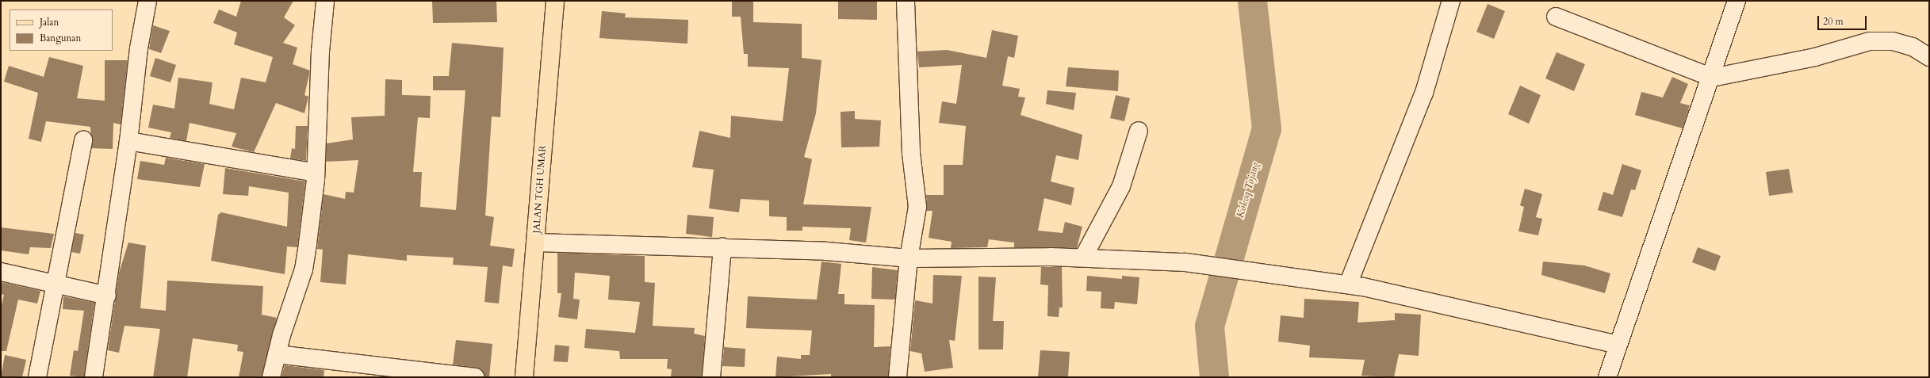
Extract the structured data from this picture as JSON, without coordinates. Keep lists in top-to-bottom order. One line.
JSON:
{"streets":{"main road":["JALAN TGH UMAR"]},"water":["Kokoq Tojang"],"legend":["Jalan","Bangunan"],"scale_bar":"20 m"}
